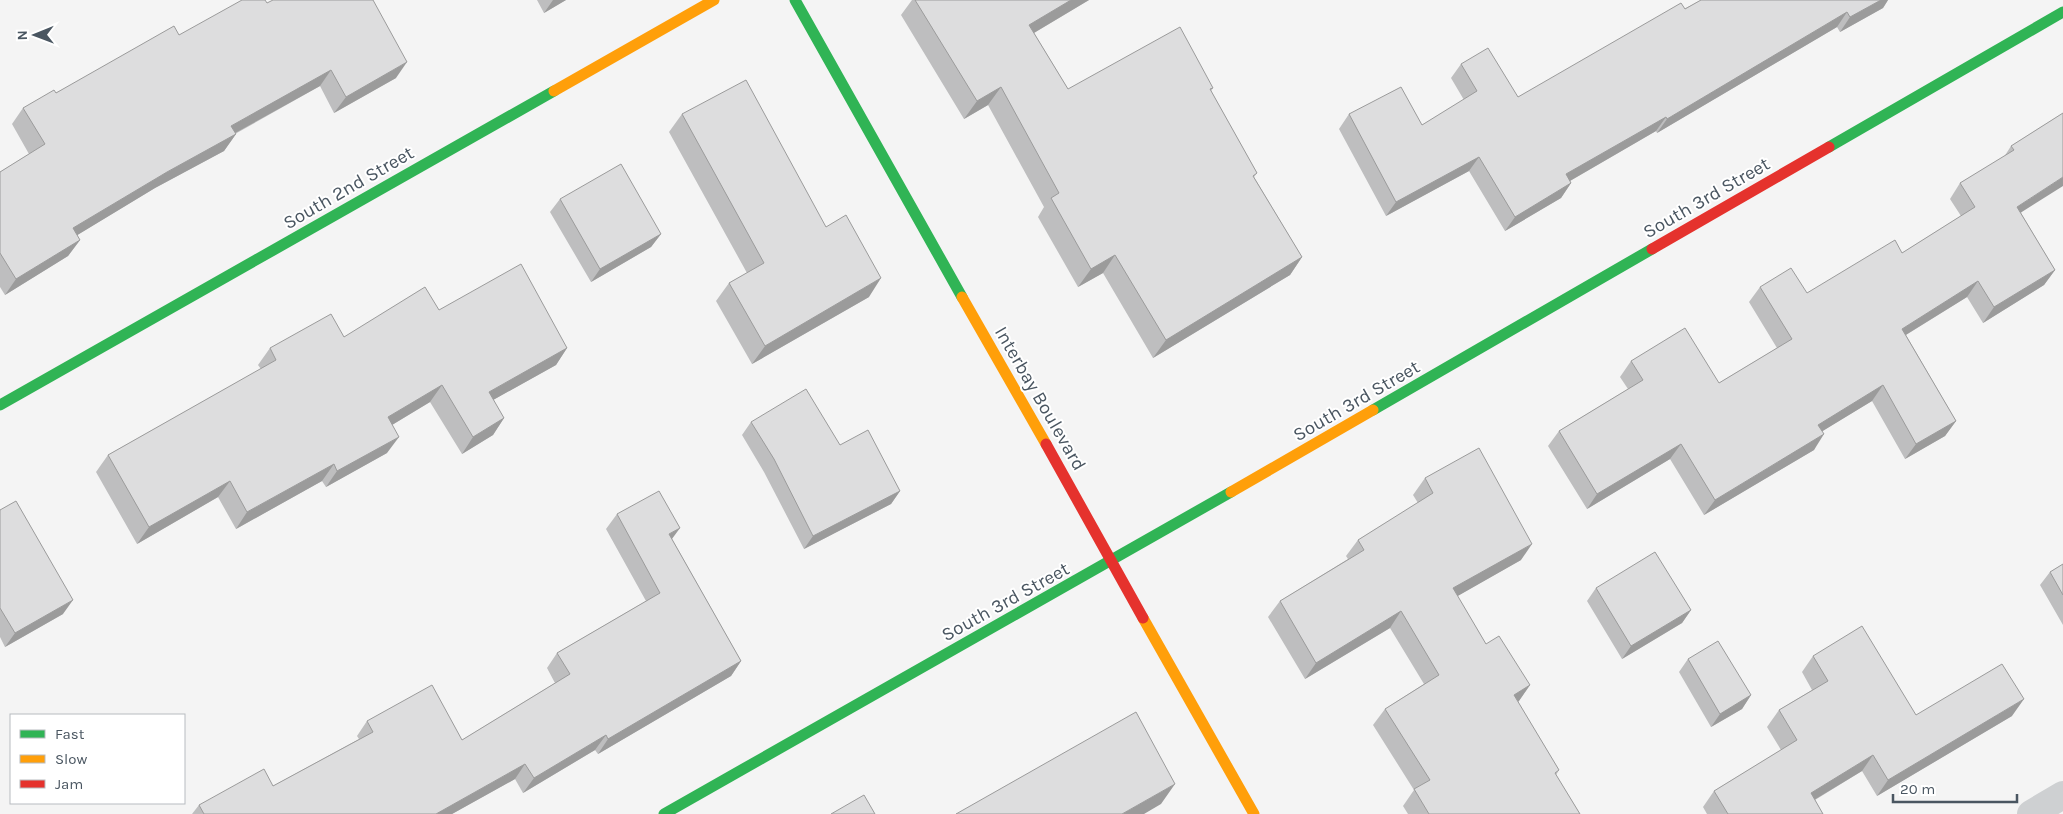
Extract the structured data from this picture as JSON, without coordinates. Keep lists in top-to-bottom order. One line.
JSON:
{"streets":{"street":["South 2nd Street","South 3rd Street","Interbay Boulevard"]},"crossings":[["South 3rd Street","Interbay Boulevard"]],"legend":["Fast","Slow","Jam"],"scale_bar":"20 m","north":"left"}
